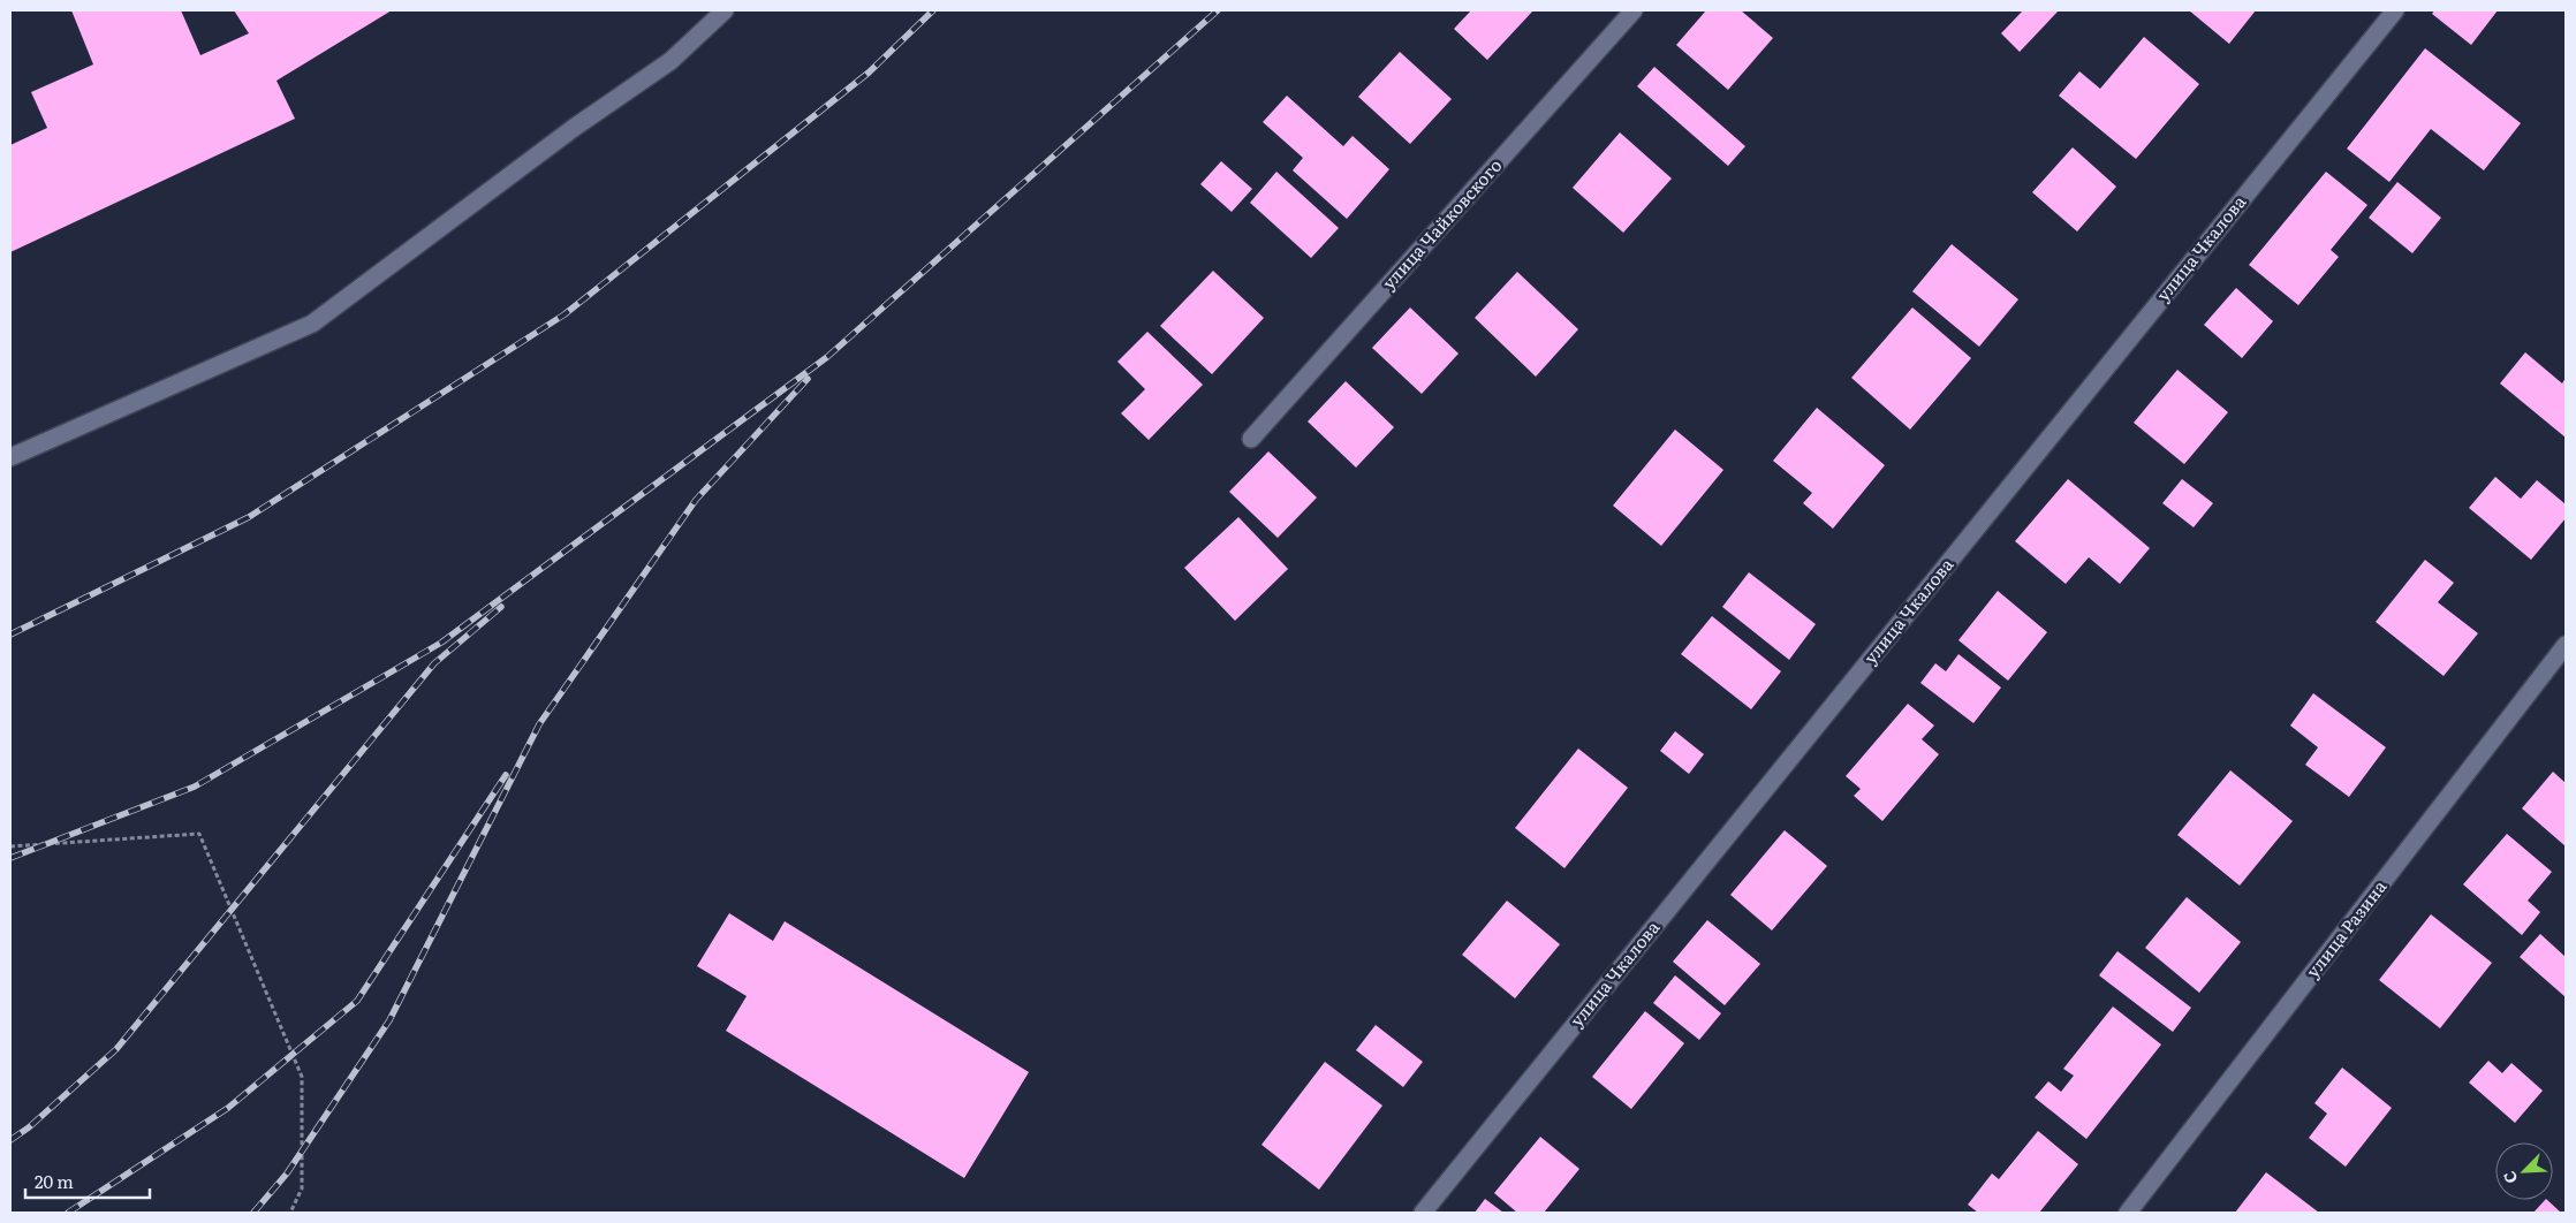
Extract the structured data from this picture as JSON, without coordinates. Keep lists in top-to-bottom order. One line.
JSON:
{"streets":{"street":["улица Чайковского","улица Чкалова","улица Разина"]},"scale_bar":"20 m","north":"bottom left"}
